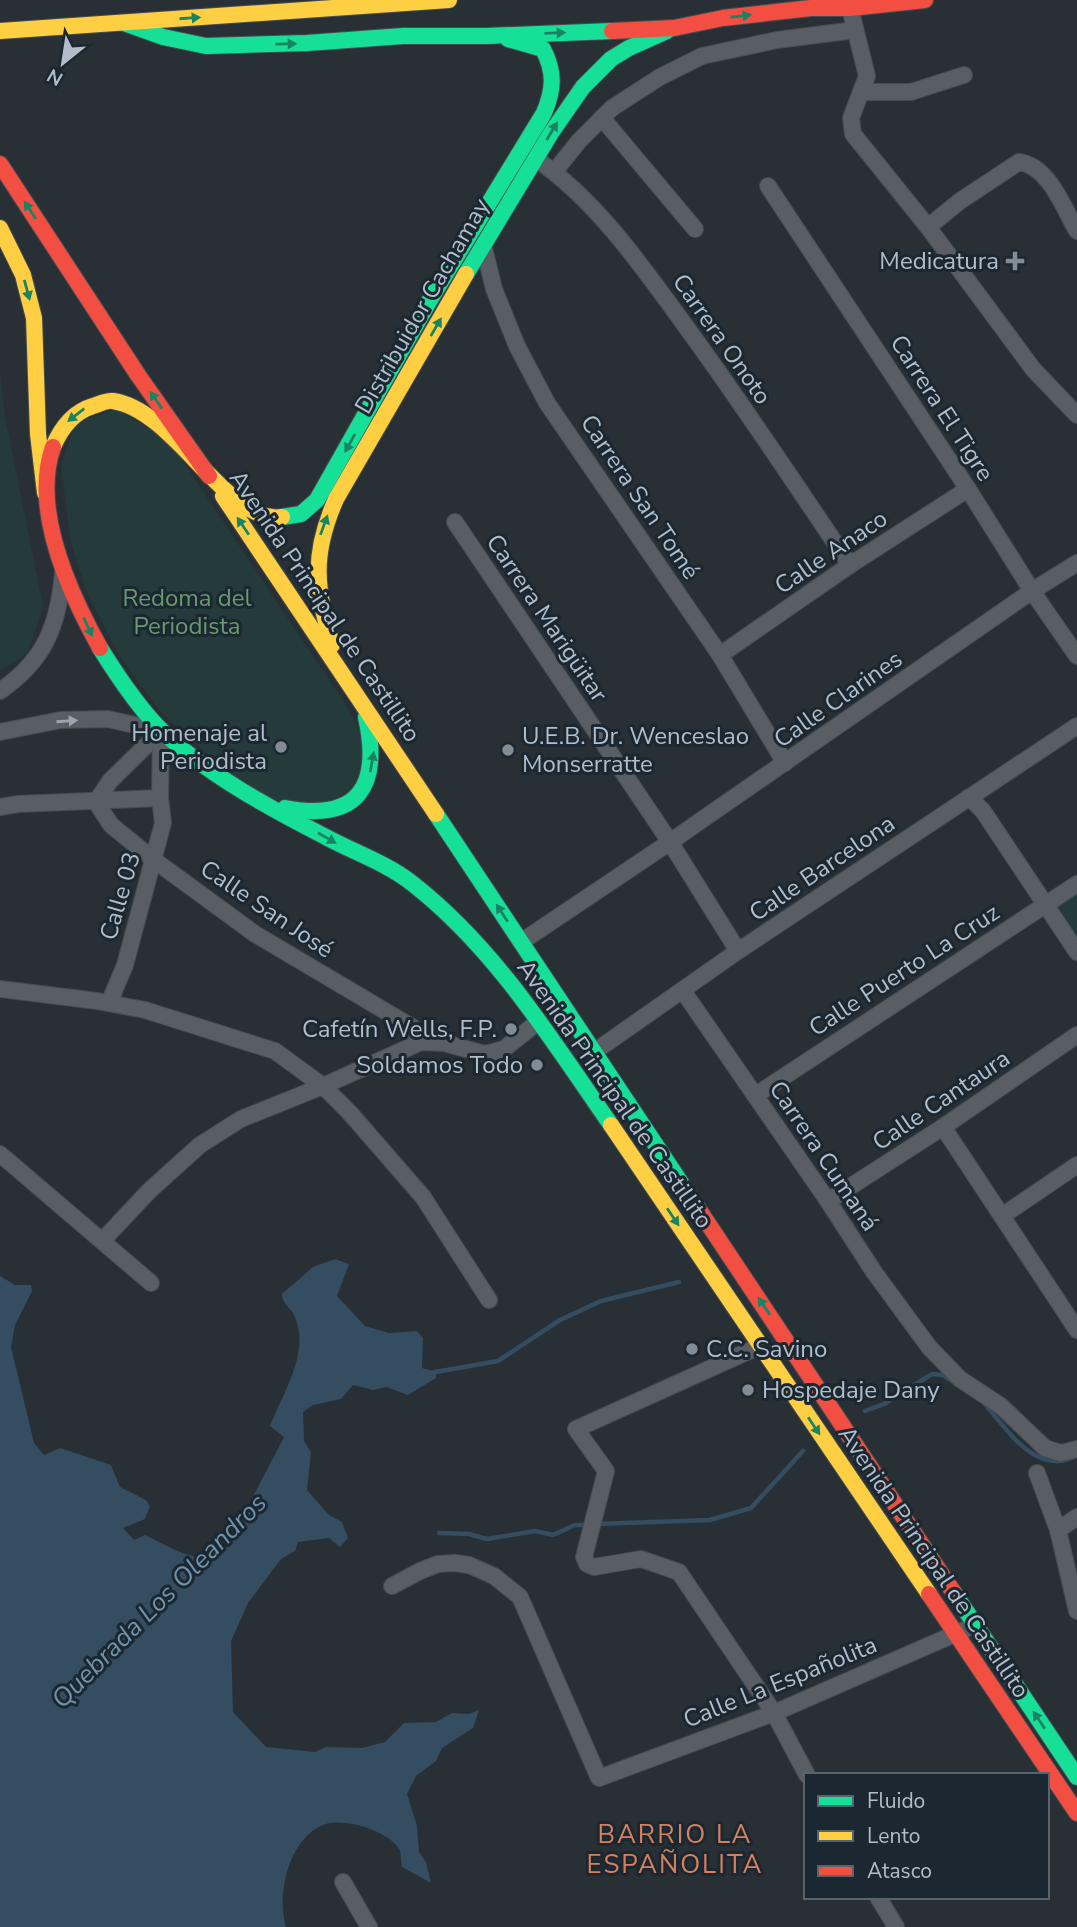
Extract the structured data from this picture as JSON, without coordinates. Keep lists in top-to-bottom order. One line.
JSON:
{"streets":{"main road":["Distribuidor Cachamay","Avenida Principal de Castillito"],"street":["Carrera Onoto","Carrera El Tigre","Carrera San Tomé","Calle Anaco","Carrera Marigüitar","Calle Clarines","Calle Barcelona","Calle 03","Calle San José","Calle Puerto La Cruz","Calle Cantaura","Carrera Cumaná","Calle La Españolita"]},"crossings":[["Distribuidor Cachamay","Carrera Onoto"],["Distribuidor Cachamay","Carrera San Tomé"],["Distribuidor Cachamay","Avenida Principal de Castillito"],["Carrera Onoto","Calle Anaco"],["Carrera El Tigre","Calle Anaco"],["Carrera El Tigre","Calle Clarines"],["Carrera San Tomé","Calle Anaco"],["Carrera San Tomé","Calle Clarines"],["Avenida Principal de Castillito","Calle Clarines"],["Avenida Principal de Castillito","Calle Barcelona"],["Avenida Principal de Castillito","Calle 03"],["Avenida Principal de Castillito","Calle La Españolita"],["Carrera Marigüitar","Calle Clarines"],["Carrera Marigüitar","Calle Barcelona"],["Calle Barcelona","Carrera Cumaná"],["Calle 03","Calle San José"],["Calle Puerto La Cruz","Carrera Cumaná"],["Calle Cantaura","Carrera Cumaná"]],"districts":["BARRIO LA ESPAÑOLITA"],"water":["Quebrada Los Oleandros"],"parks":["Redoma del Periodista"],"places":{"health":["Medicatura"],"other":["Homenaje al Periodista","U.E.B. Dr. Wenceslao Monserratte","Cafetín Wells, F.P.","Soldamos Todo","C.C. Savino","Hospedaje Dany"]},"legend":["Fluido","Lento","Atasco"],"north":"bottom left"}
